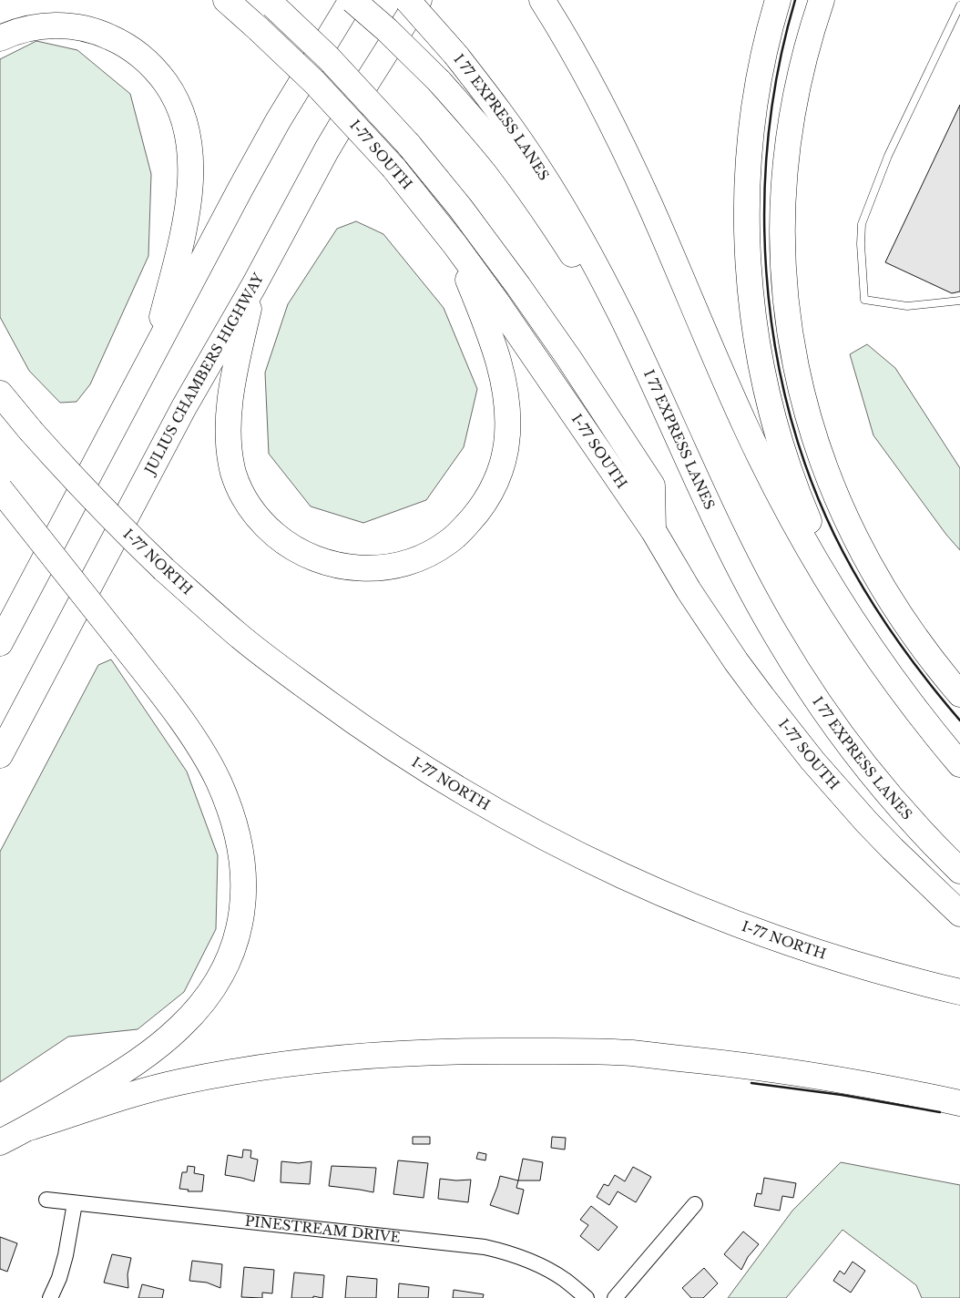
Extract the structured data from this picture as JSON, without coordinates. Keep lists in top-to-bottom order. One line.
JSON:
{"streets":{"highway":["I 77 EXPRESS LANES","I-77 SOUTH","JULIUS CHAMBERS HIGHWAY","I-77 NORTH"],"street":["PINESTREAM DRIVE"]}}
